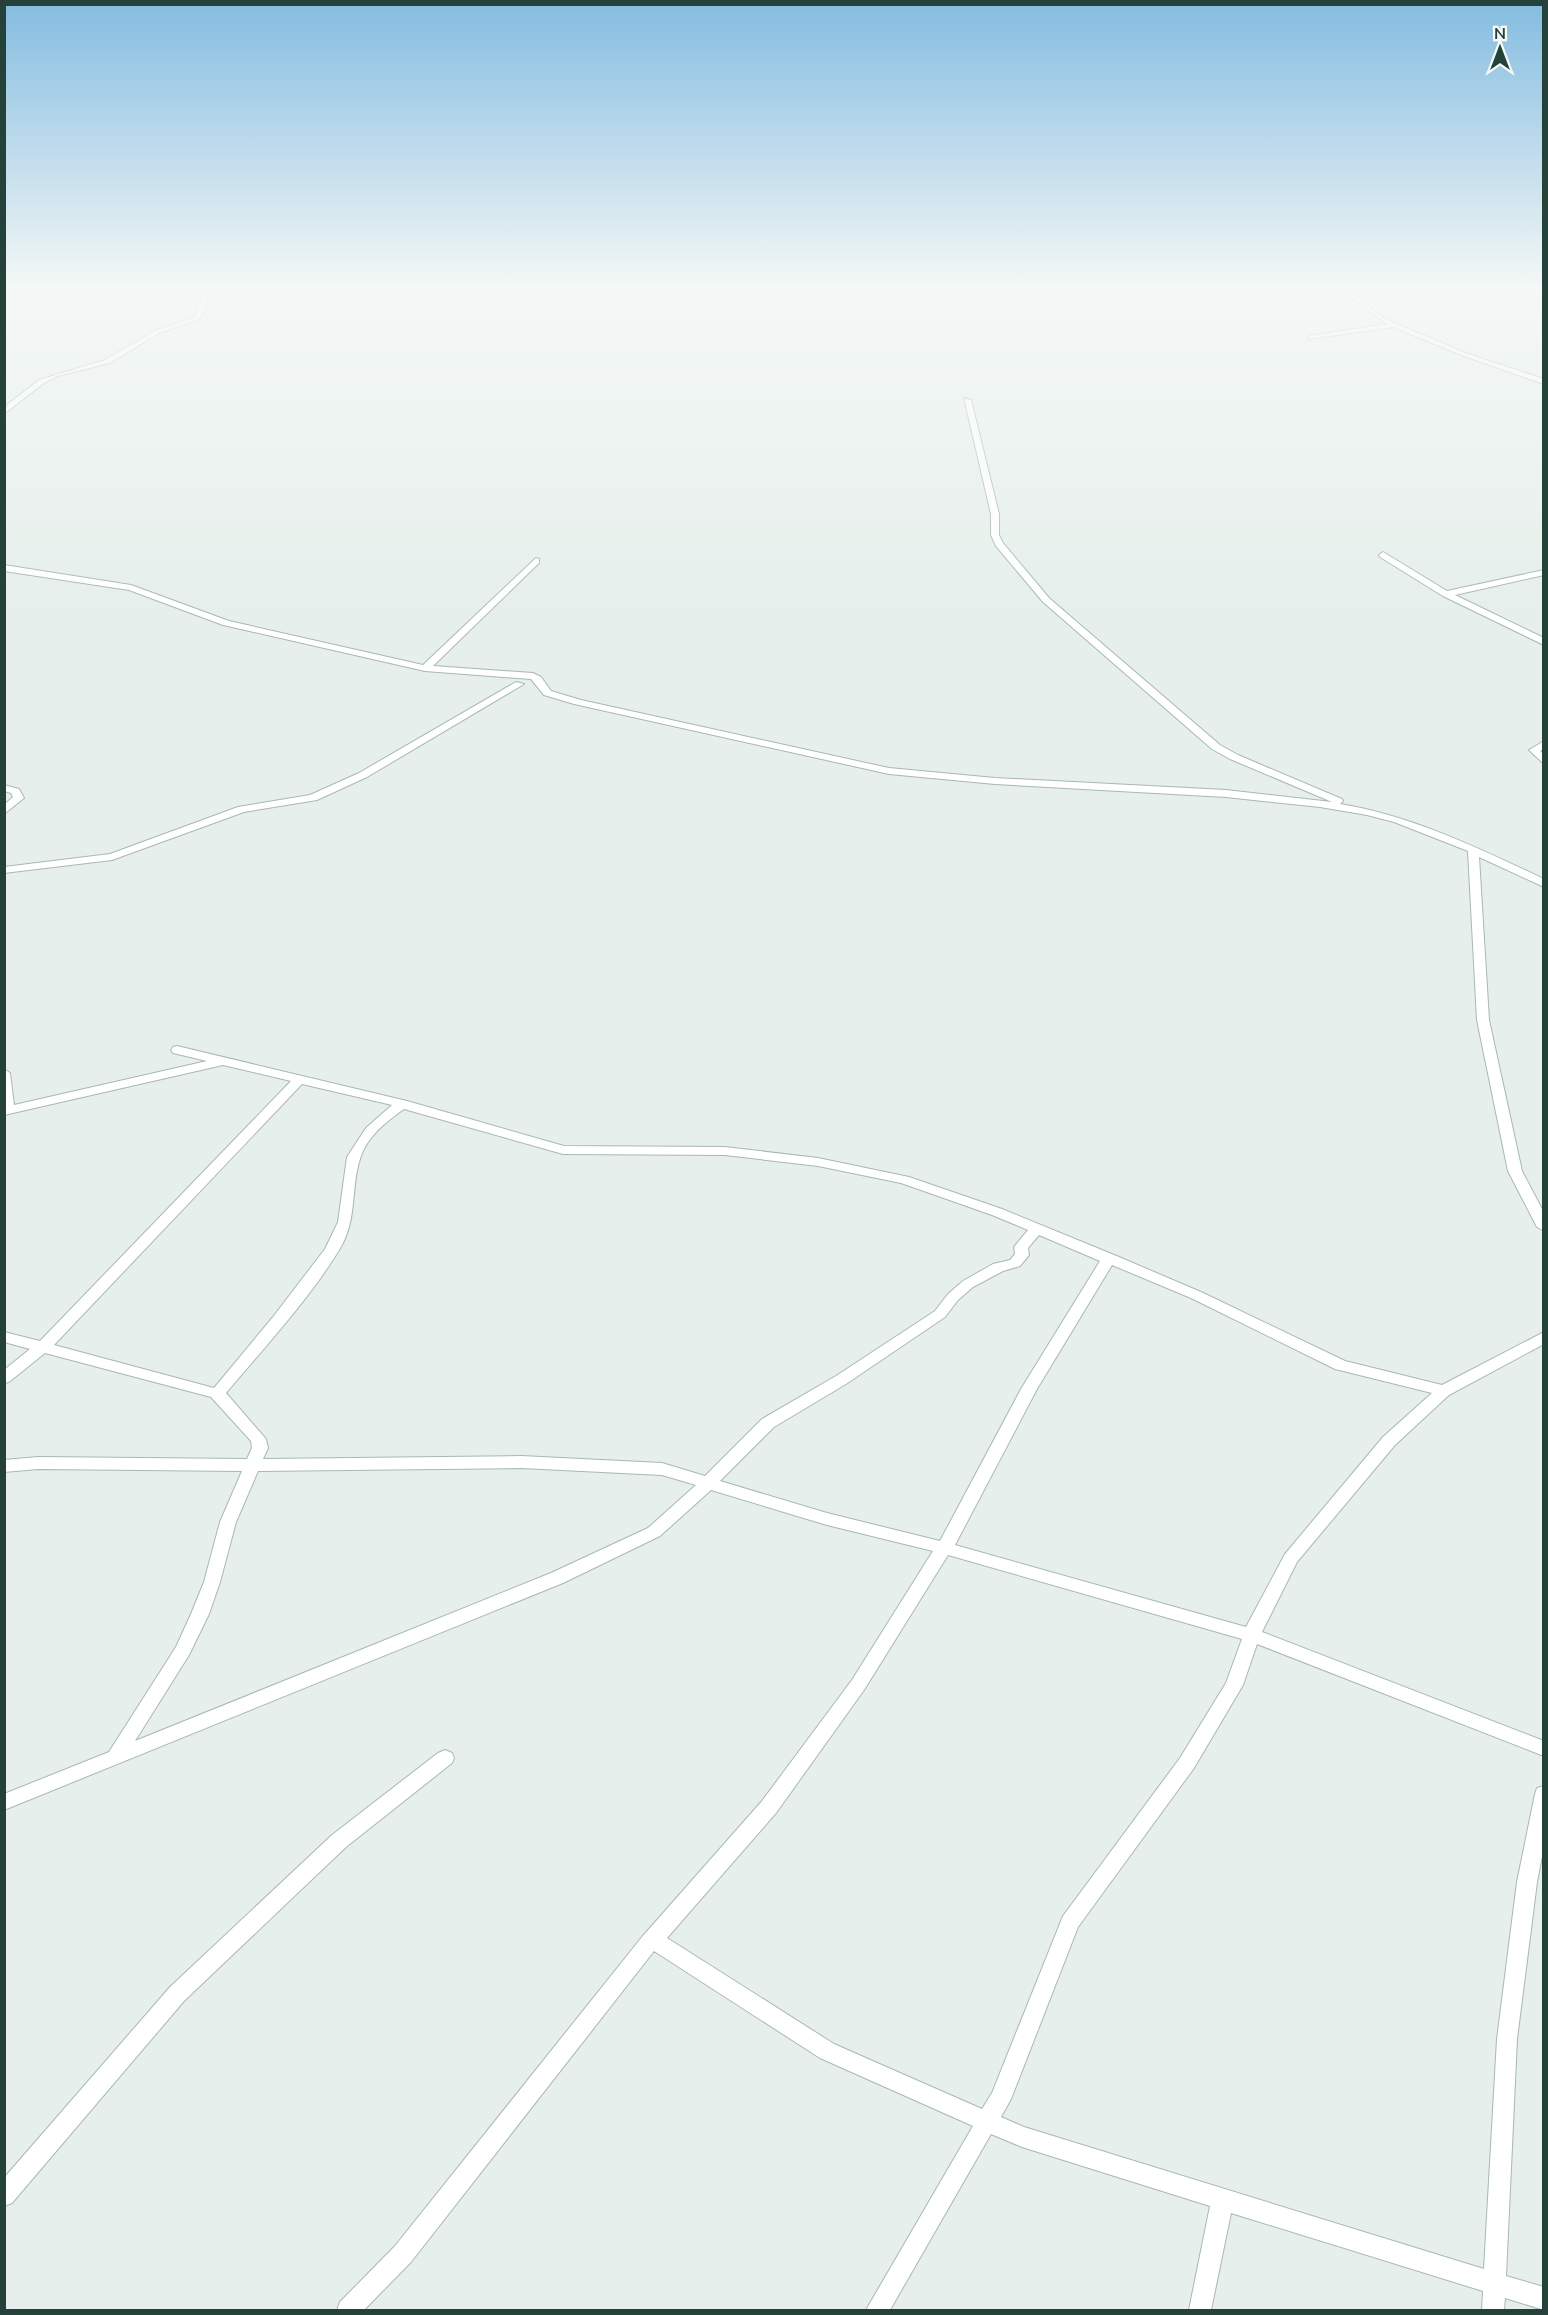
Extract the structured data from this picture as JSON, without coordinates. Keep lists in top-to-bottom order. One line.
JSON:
{"north":"top"}
